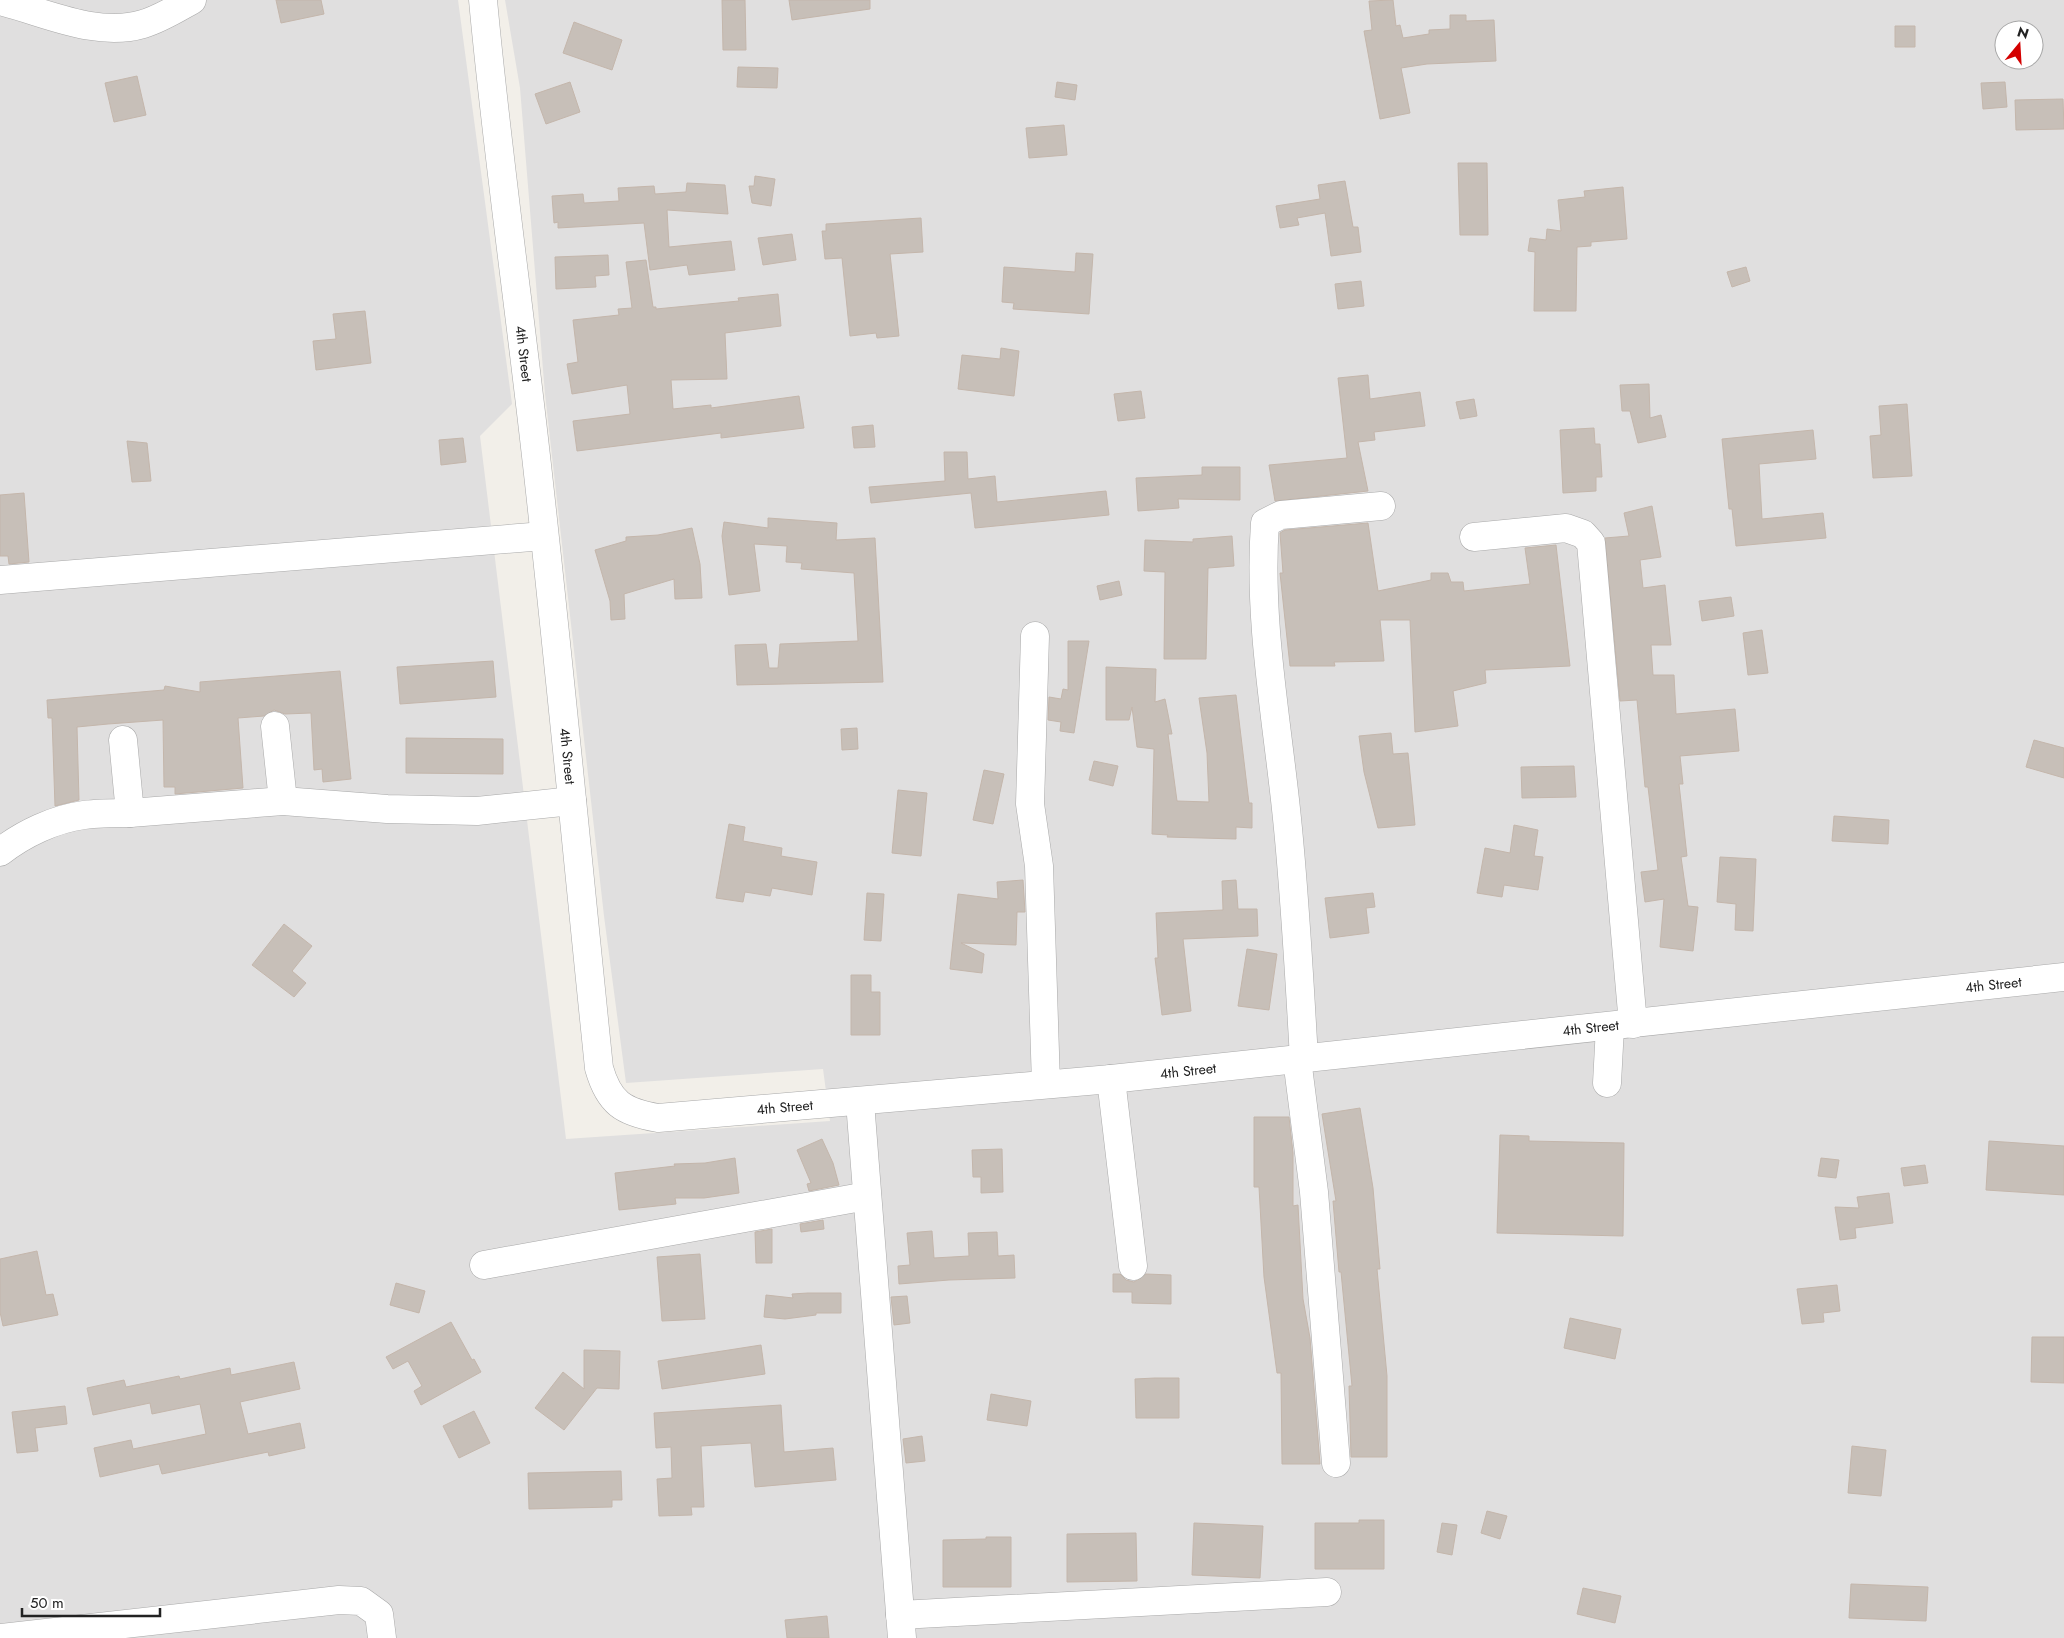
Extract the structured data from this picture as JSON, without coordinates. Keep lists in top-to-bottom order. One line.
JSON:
{"streets":{"street":["4th Street"]},"scale_bar":"50 m","north":"top"}
